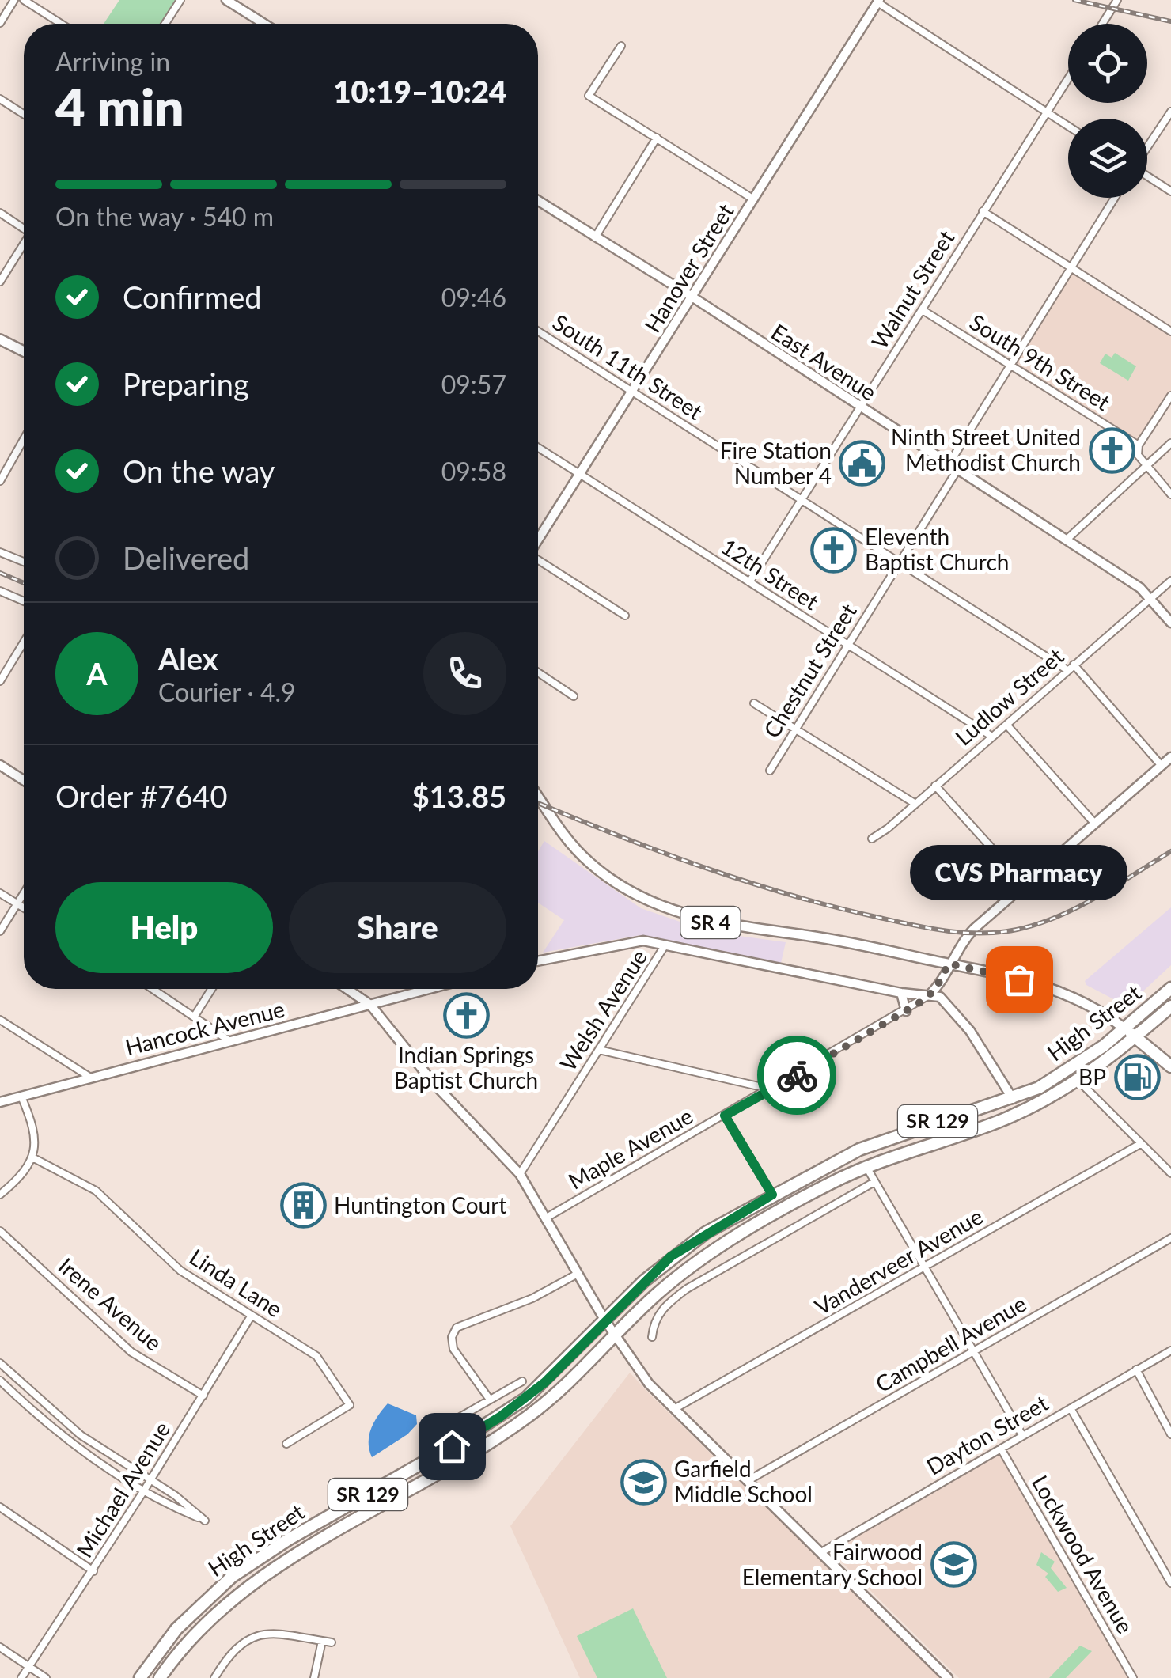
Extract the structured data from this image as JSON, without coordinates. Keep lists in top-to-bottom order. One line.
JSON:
{"streets":{"highway":["SR 4","High Street","SR 129"],"street":["Hanover Street","Walnut Street","East Avenue","South 9th Street","South 11th Street","12th Street","Chestnut Street","Ludlow Street","Welsh Avenue","Hancock Avenue","Maple Avenue","Vanderveer Avenue","Linda Lane","Irene Avenue","Campbell Avenue","Dayton Street","Michael Avenue","Lockwood Avenue"]},"crossings":[["Hanover Street","East Avenue"],["Hanover Street","South 11th Street"],["Hanover Street","12th Street"],["Walnut Street","East Avenue"],["Walnut Street","South 9th Street"],["Walnut Street","South 11th Street"],["Walnut Street","12th Street"],["East Avenue","Chestnut Street"],["East Avenue","Ludlow Street"],["South 11th Street","Chestnut Street"],["South 11th Street","Ludlow Street"],["South 11th Street","Maple Avenue"],["12th Street","Chestnut Street"],["12th Street","Ludlow Street"],["SR 4","High Street"],["SR 4","Maple Avenue"],["Linda Lane","Michael Avenue"],["Irene Avenue","Michael Avenue"],["Dayton Street","Lockwood Avenue"]],"places":{"church":["Ninth Street United Methodist Church","Eleventh Baptist Church","Indian Springs Baptist Church"],"public building":["Fire Station Number 4"],"other":["CVS Pharmacy"],"fuel station":["BP"],"building":["Huntington Court"],"school or university":["Garfield Middle School","Fairwood Elementary School"]},"page":{"heading":["4 min","Arriving in","10:19–10:24"],"panel":["Alex","Courier · 4.9","Order #7640","$13.85"],"bar":"On the way · 540 m","list":[["Confirmed","09:46"],["Preparing","09:57"],["On the way","09:58"],"Delivered"],"round":"A","bubble":"CVS Pharmacy","buttons":["Help","Share"]}}
